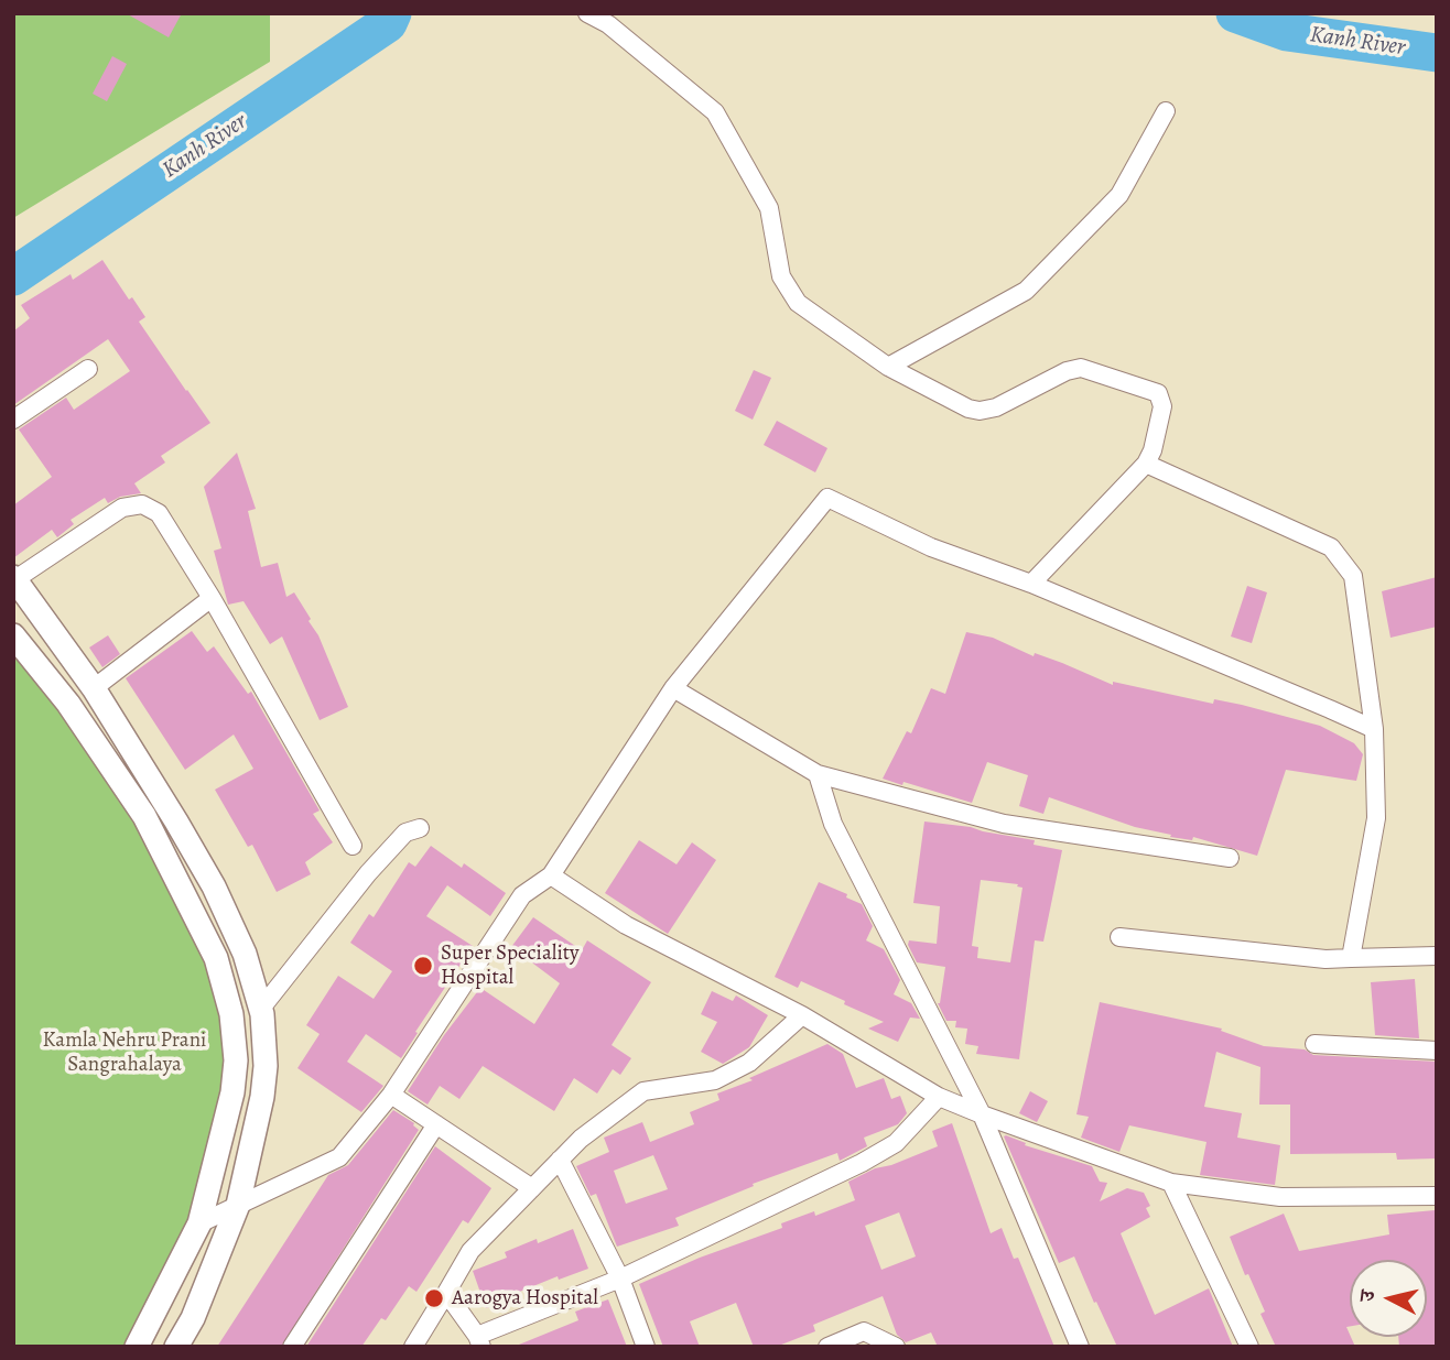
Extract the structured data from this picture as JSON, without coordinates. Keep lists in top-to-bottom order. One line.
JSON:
{"water":["Kanh River"],"parks":["Kamla Nehru Prani Sangrahalaya"],"places":["Super Speciality Hospital","Aarogya Hospital"],"north":"left"}
